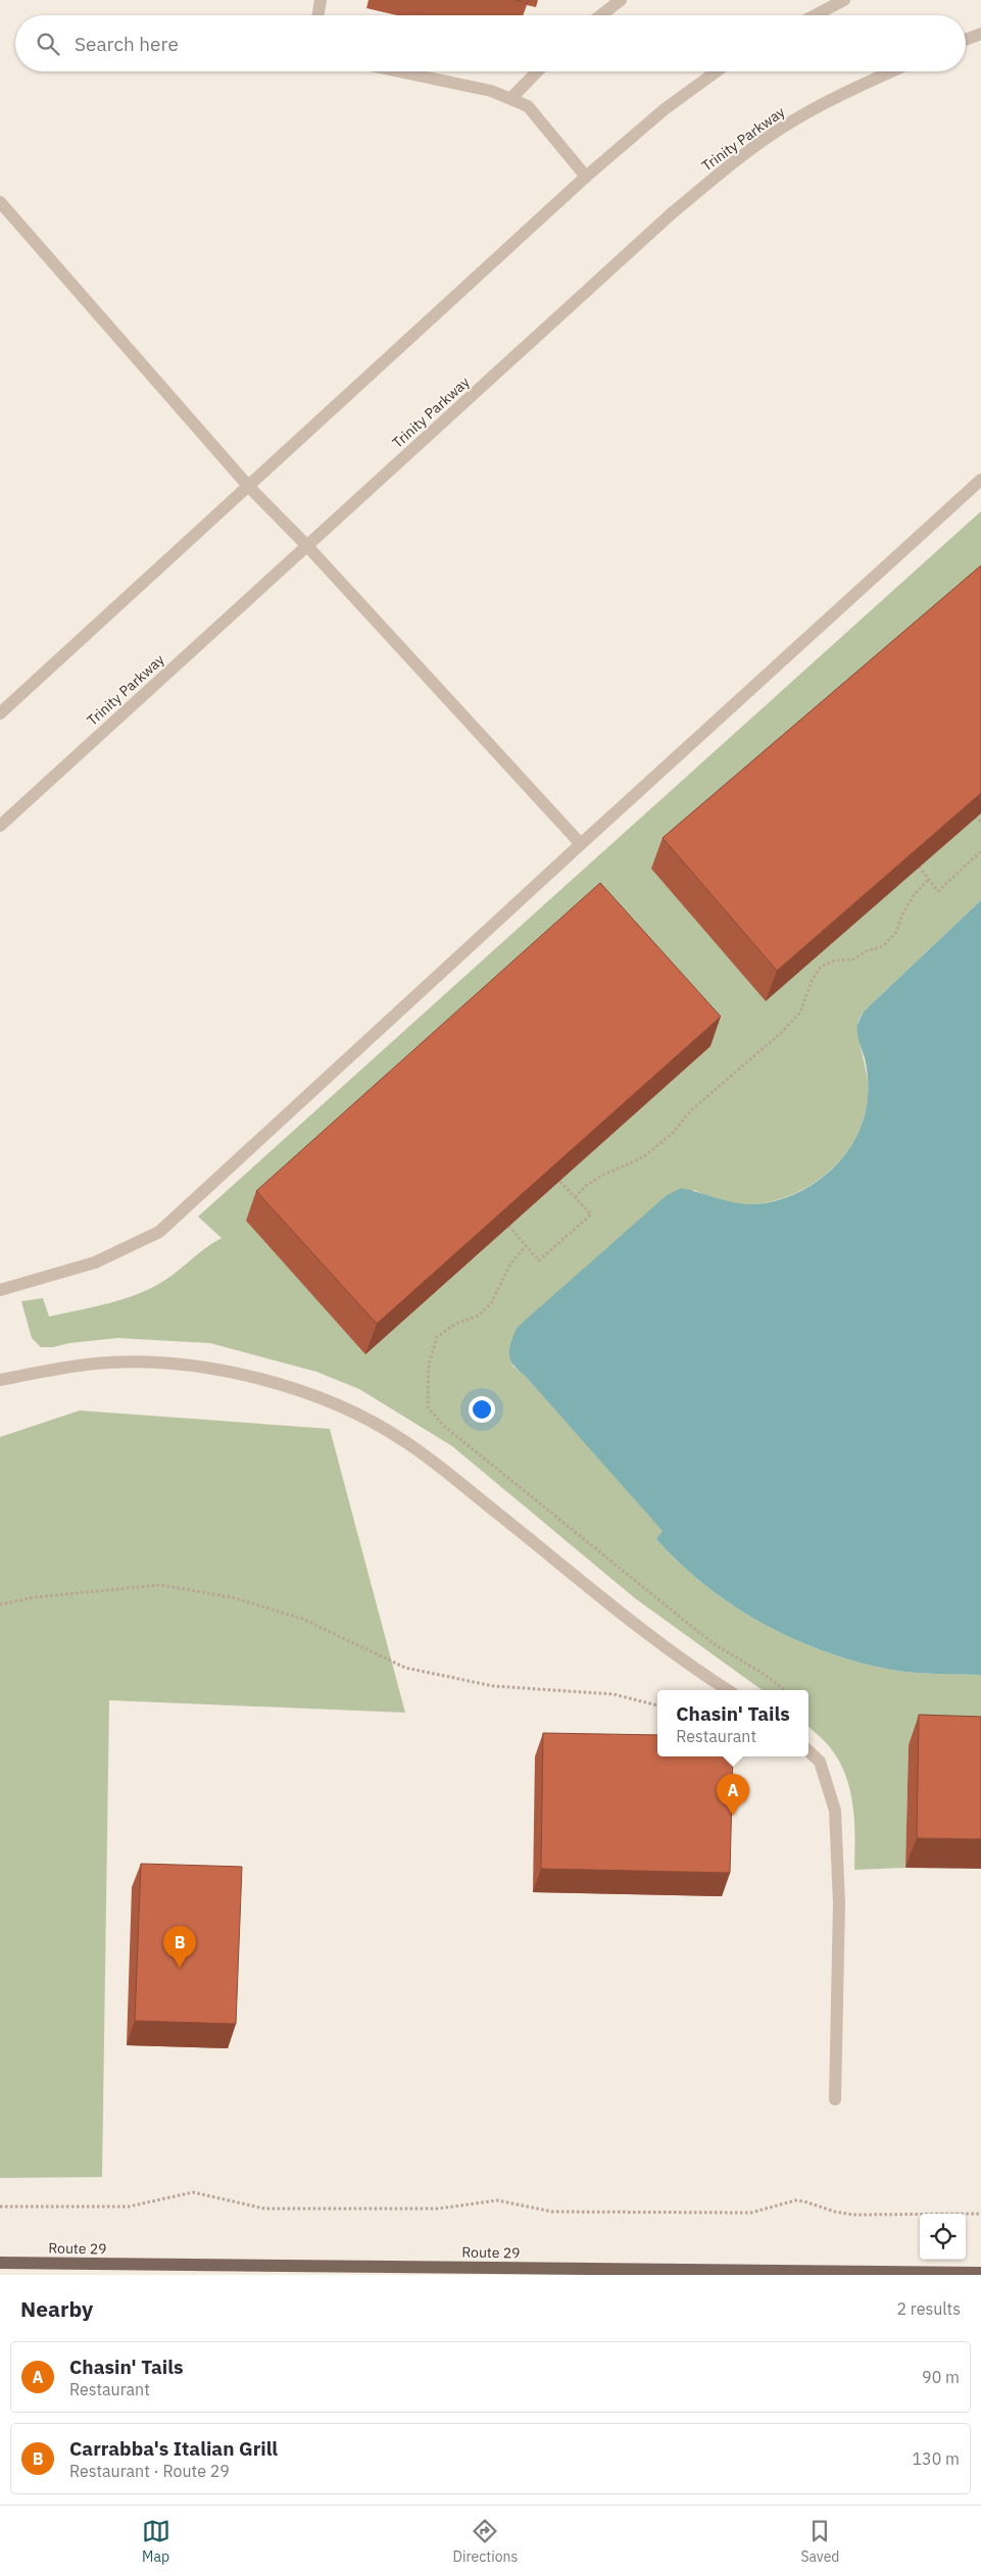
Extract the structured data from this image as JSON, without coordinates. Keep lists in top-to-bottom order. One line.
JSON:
{"streets":{"main road":["Route 29"],"street":["Trinity Parkway"]},"page":{"search":"Search here","popup":["Chasin' Tails","Restaurant"],"pins":["A","B"],"heading":["Nearby","2 results"],"list":[{"mark":"A","name":"Chasin' Tails","note":"Restaurant","value":"90 m"},{"mark":"B","name":"Carrabba's Italian Grill","note":"Restaurant · Route 29","value":"130 m"}],"nav":["Map","Directions","Saved"]}}
